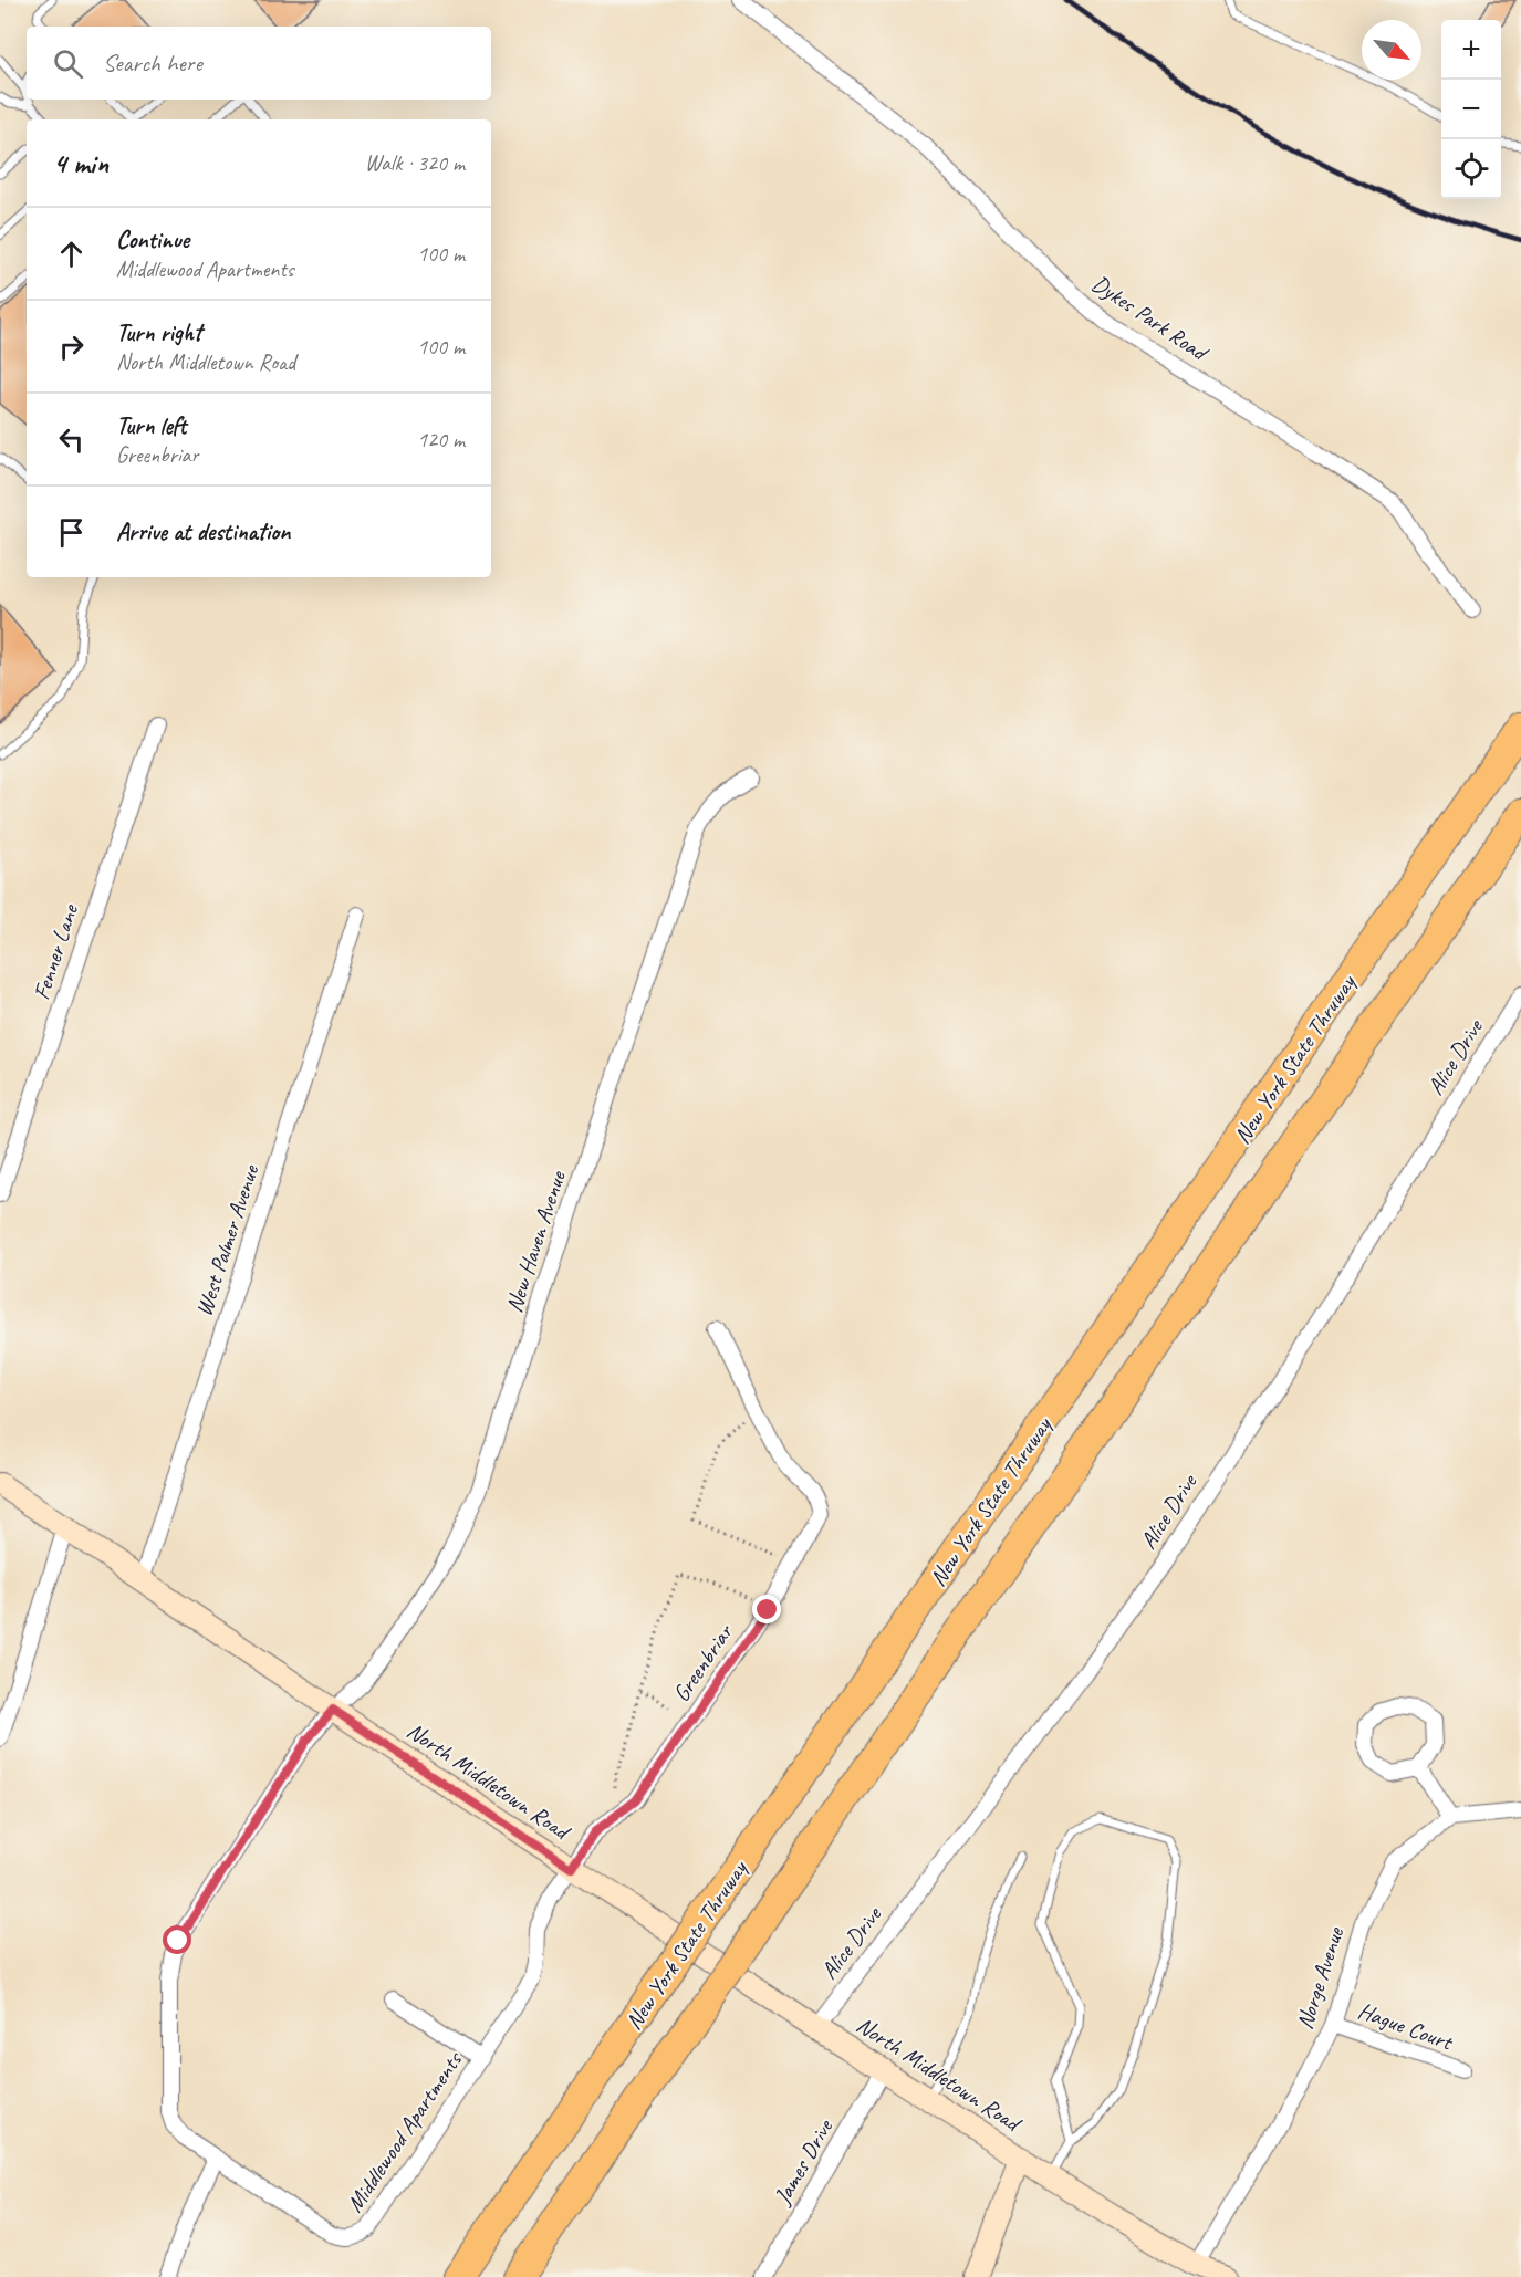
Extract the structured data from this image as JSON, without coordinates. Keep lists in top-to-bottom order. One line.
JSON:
{"streets":{"highway":["New York State Thruway"],"street":["Dykes Park Road","Fenner Lane","Alice Drive","West Palmer Avenue","New Haven Avenue","Greenbriar","North Middletown Road","Norge Avenue","Hague Court","Middlewood Apartments","James Drive"]},"crossings":[["Alice Drive","North Middletown Road"],["West Palmer Avenue","North Middletown Road"],["New Haven Avenue","North Middletown Road"],["New Haven Avenue","Middlewood Apartments"],["Greenbriar","North Middletown Road"],["Greenbriar","Middlewood Apartments"],["North Middletown Road","Norge Avenue"],["North Middletown Road","Middlewood Apartments"],["North Middletown Road","James Drive"],["Norge Avenue","Hague Court"]],"north":"bottom right","page":{"map_buttons":["+","−"],"search":"Search here","heading":["4 min","Walk · 320 m"],"list":[["Continue","Middlewood Apartments","100 m"],["Turn right","North Middletown Road","100 m"],["Turn left","Greenbriar","120 m"],"Arrive at destination"]}}
